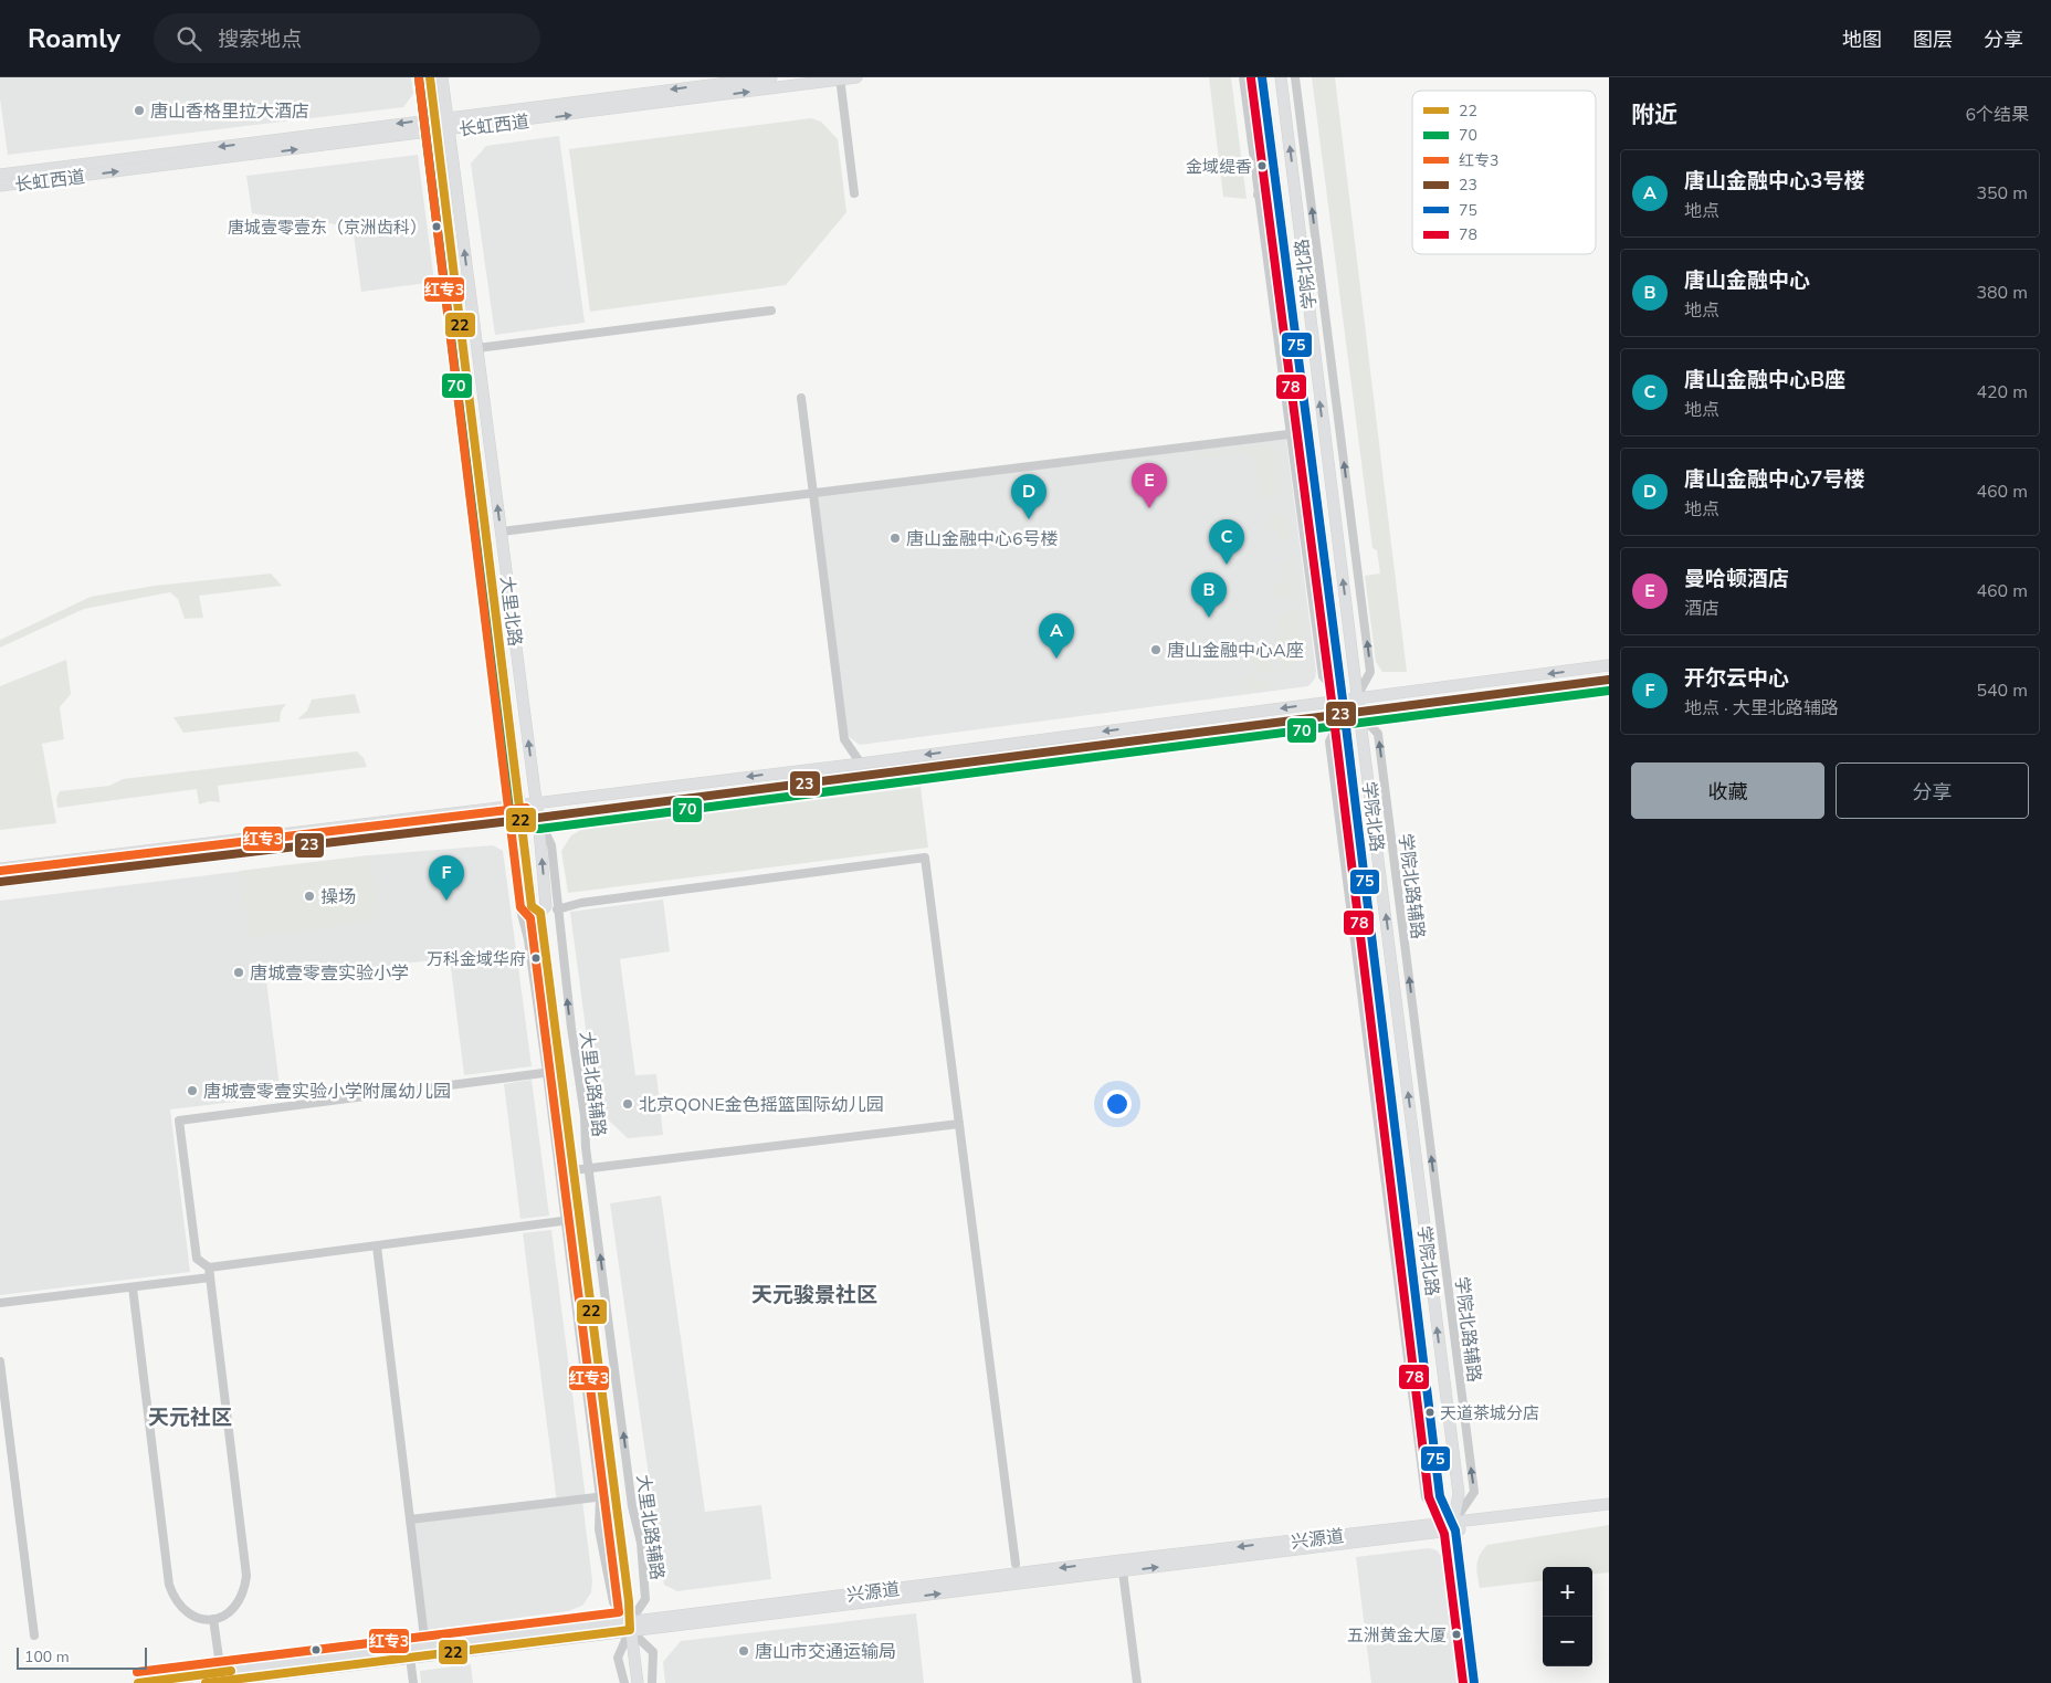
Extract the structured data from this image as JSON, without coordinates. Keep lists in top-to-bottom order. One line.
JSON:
{"streets":{"main road":["长虹西道","学院北路","大里北路","兴源道"],"street":["学院北路辅路","大里北路辅路"]},"crossings":[["长虹西道","大里北路"],["学院北路","学院北路辅路"],["学院北路","兴源道"],["大里北路","大里北路辅路"],["大里北路","兴源道"],["学院北路辅路","兴源道"],["大里北路辅路","兴源道"]],"districts":["天元骏景社区","天元社区"],"places":["唐山香格里拉大酒店","金域缇香","唐城壹零壹东（京洲齿科）","唐山金融中心6号楼","唐山金融中心A座","操场","万科金域华府","唐城壹零壹实验小学","唐城壹零壹实验小学附属幼儿园","北京QONE金色摇篮国际幼儿园","天道茶城分店","五洲黄金大厦","唐山市交通运输局"],"lines":["transit line 22","transit line 75","transit line 70","transit line 红专3","transit line 78","transit line 23"],"legend":["22","70","红专3","23","75","78"],"scale_bar":"100 m","page":{"header":"Roamly","search":"搜索地点","nav":["地图","图层","分享"],"heading":["附近","6个结果"],"list":[{"mark":"A","name":"唐山金融中心3号楼","note":"地点","value":"350 m"},{"mark":"B","name":"唐山金融中心","note":"地点","value":"380 m"},{"mark":"C","name":"唐山金融中心B座","note":"地点","value":"420 m"},{"mark":"D","name":"唐山金融中心7号楼","note":"地点","value":"460 m"},{"mark":"E","name":"曼哈顿酒店","note":"酒店","value":"460 m"},{"mark":"F","name":"开尔云中心","note":"地点 · 大里北路辅路","value":"540 m"}],"pins":["E","D","C","B","A","F"],"buttons":["收藏","分享"],"map_buttons":["+","−"],"scale":"100 m"}}
